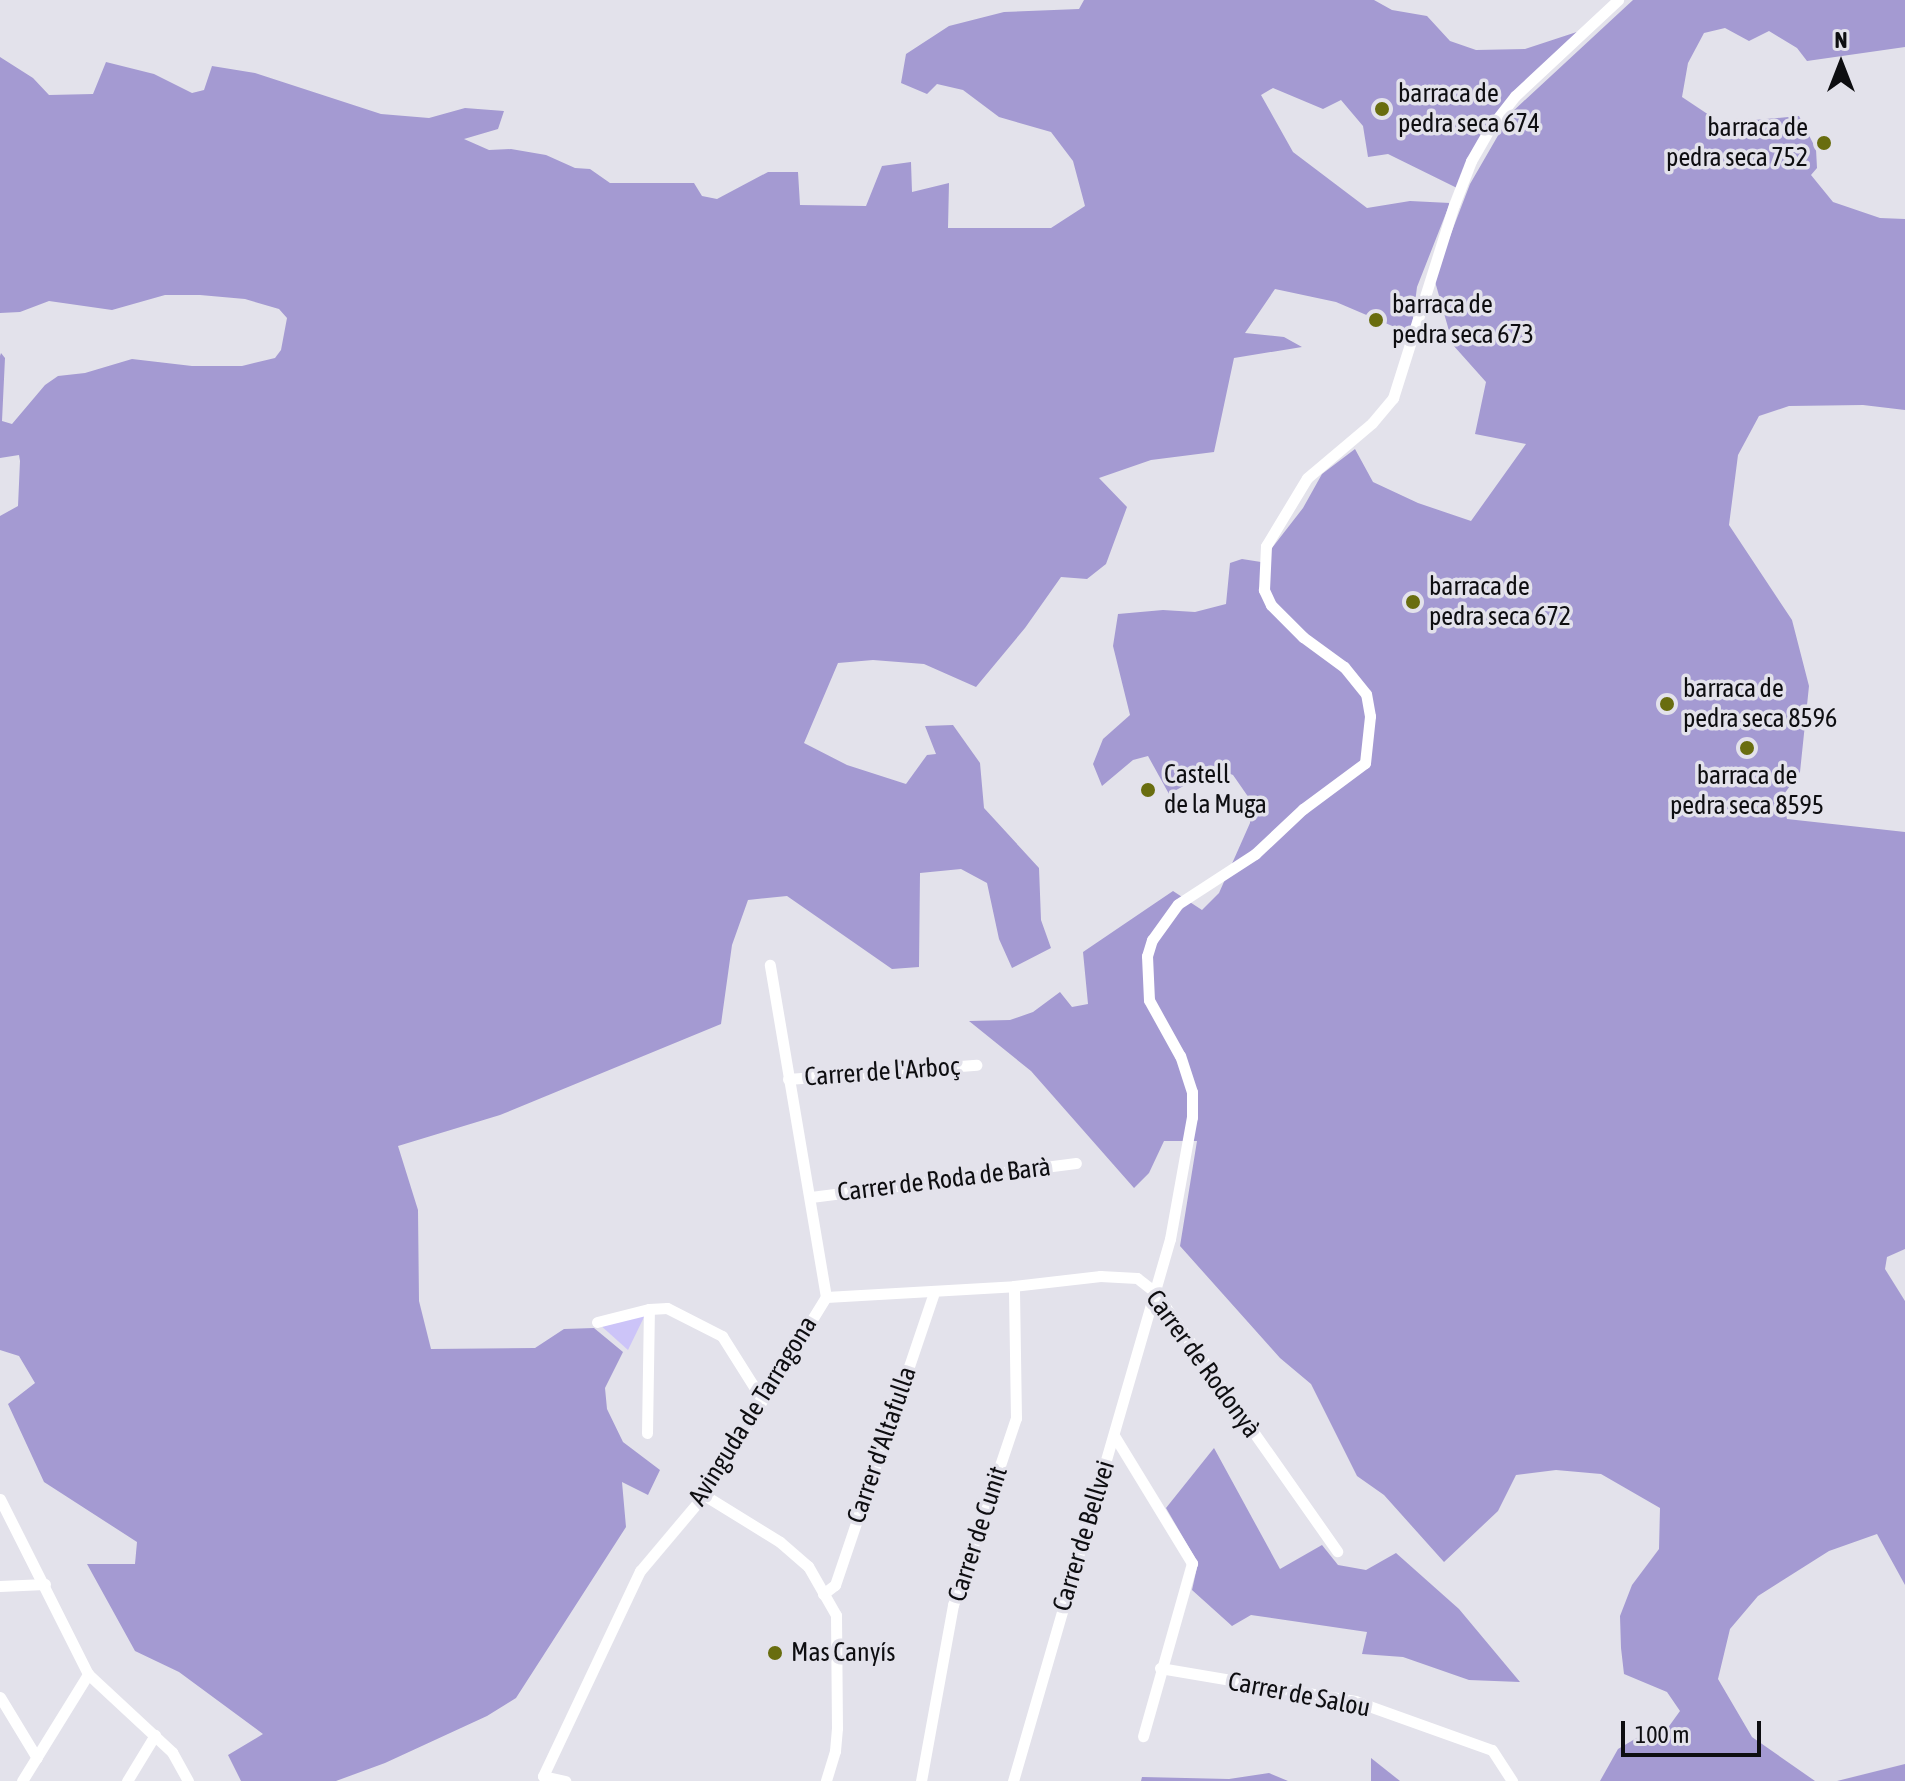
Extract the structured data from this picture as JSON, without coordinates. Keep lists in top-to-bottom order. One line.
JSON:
{"streets":{"street":["Carrer de l'Arboç","Carrer de Roda de Barà","Carrer de Rodonyà","Avinguda de Tarragona","Carrer d'Altafulla","Carrer de Cunit","Carrer de Bellvei","Carrer de Salou"]},"crossings":[["Carrer de l'Arboç","Avinguda de Tarragona"],["Carrer de Roda de Barà","Avinguda de Tarragona"],["Carrer de Rodonyà","Avinguda de Tarragona"],["Carrer de Rodonyà","Carrer d'Altafulla"],["Carrer de Rodonyà","Carrer de Cunit"],["Carrer de Rodonyà","Carrer de Bellvei"]],"places":["barraca de pedra seca 674","barraca de pedra seca 752","barraca de pedra seca 673","barraca de pedra seca 672","barraca de pedra seca 8596","barraca de pedra seca 8595","Castell de la Muga","Mas Canyís"],"scale_bar":"100 m","north":"top"}
